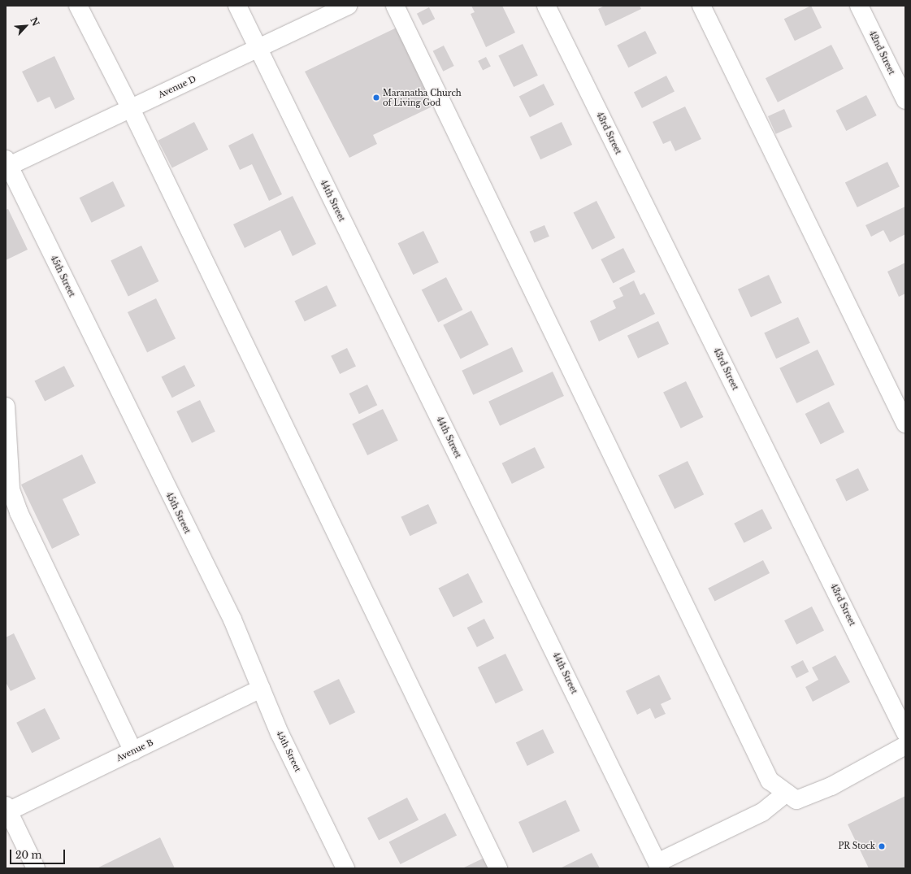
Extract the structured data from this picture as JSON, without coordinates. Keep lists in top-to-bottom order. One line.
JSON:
{"streets":{"street":["42nd Street","Avenue D","43rd Street","44th Street","45th Street","Avenue B"]},"crossings":[["Avenue D","44th Street"],["Avenue D","45th Street"],["45th Street","Avenue B"]],"places":["Maranatha Church of Living God","PR Stock"],"scale_bar":"20 m","north":"top right"}
